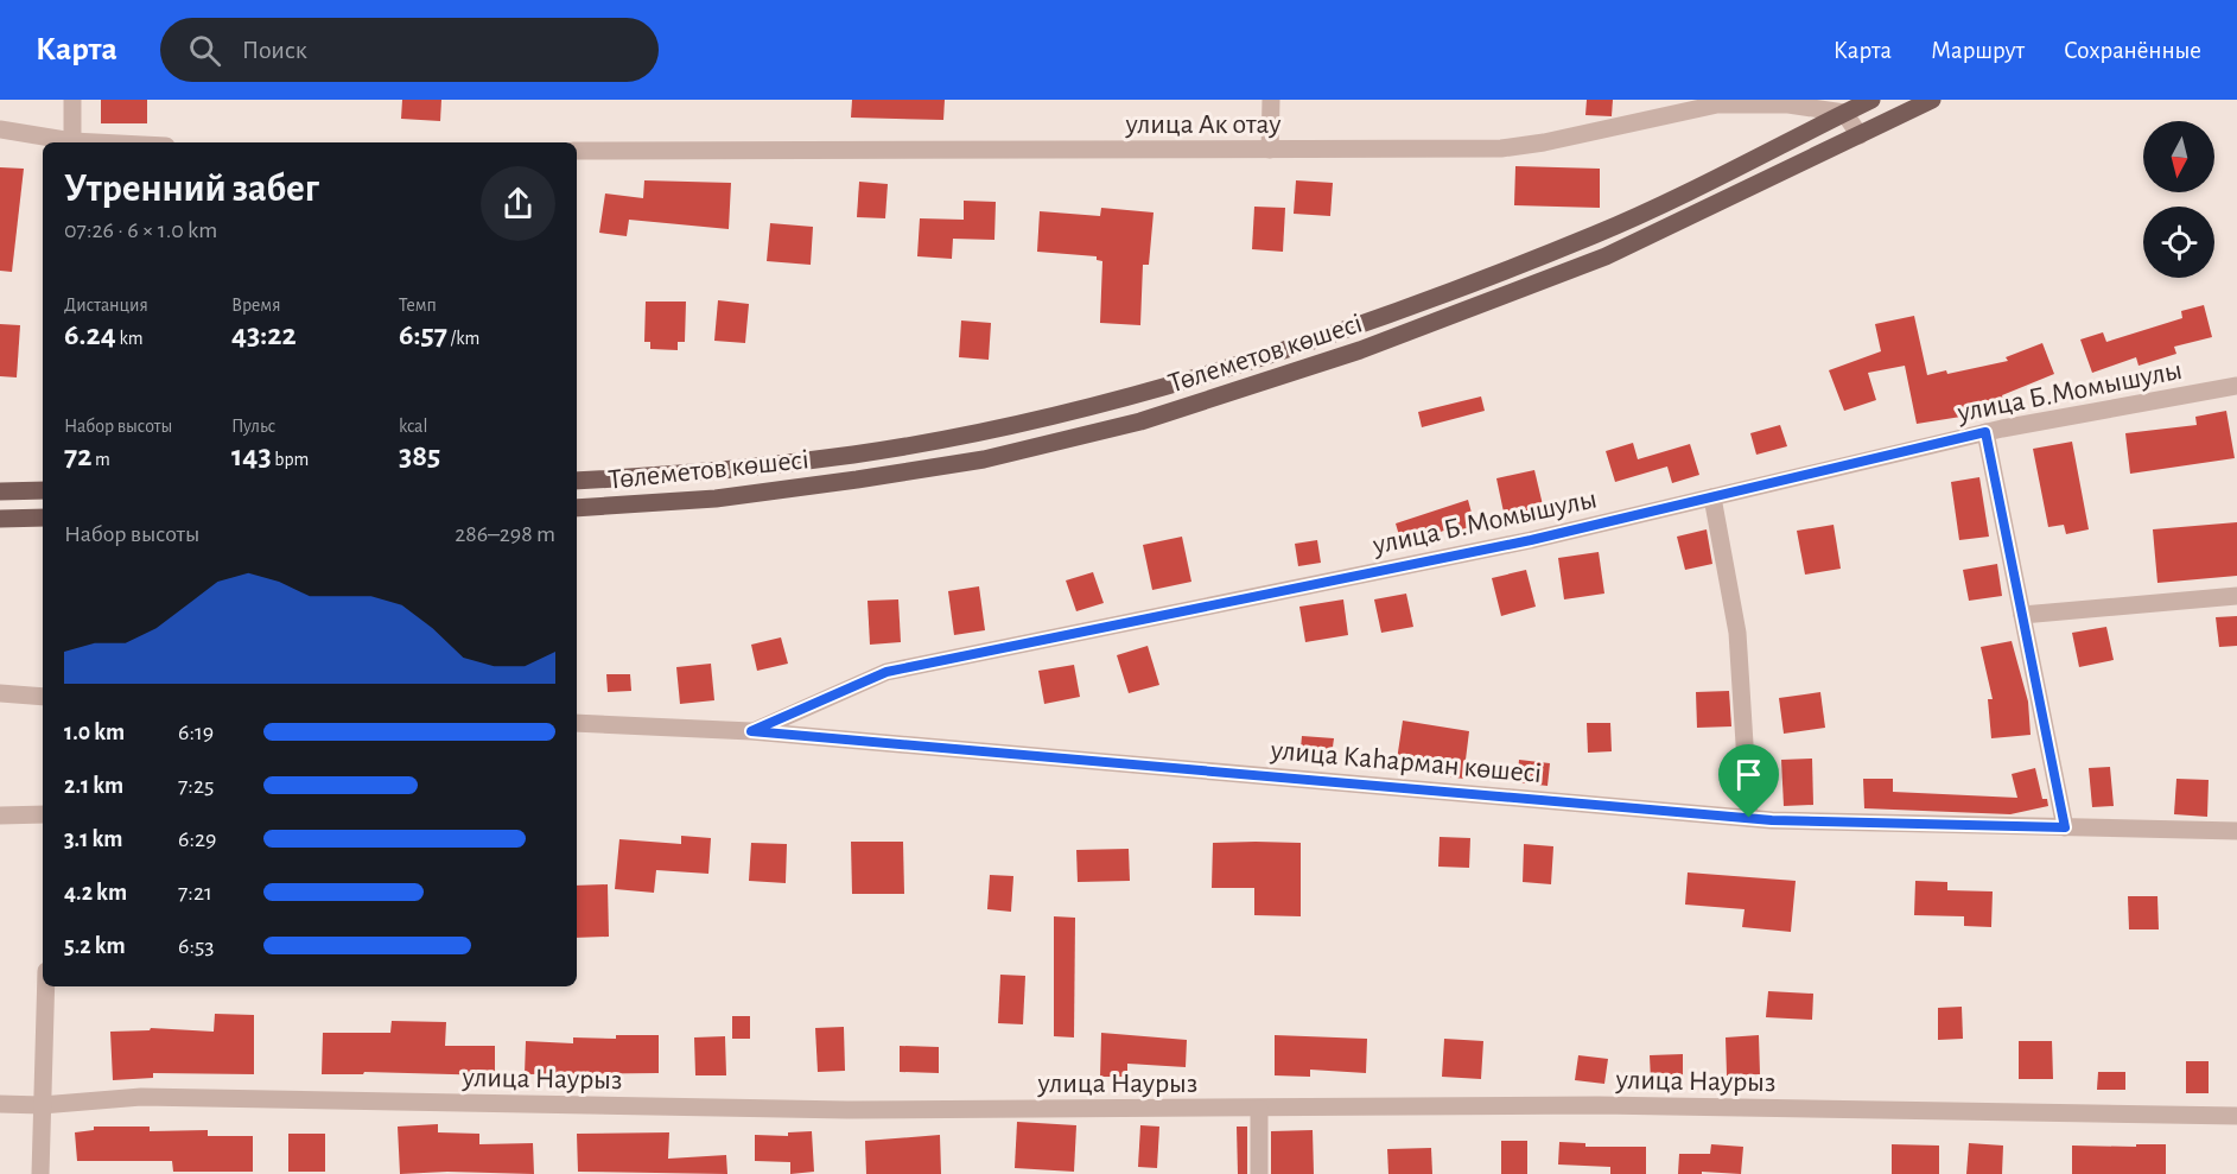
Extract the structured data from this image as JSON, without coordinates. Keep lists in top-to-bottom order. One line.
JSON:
{"streets":{"main road":["Төлеметов көшесі"],"street":["улица Ак отау","улица Б.Момышулы","улица Каһарман көшесі","улица Наурыз"]},"crossings":[["улица Ак отау","Төлеметов көшесі"],["улица Б.Момышулы","улица Каһарман көшесі"]],"north":"bottom","page":{"header":"Карта","search":"Поиск","nav":["Карта","Маршрут","Сохранённые"],"heading":["Утренний забег","07:26 · 6 × 1.0 km"],"stats":[["Дистанция","6.24 km"],["Время","43:22"],["Темп","6:57 /km"],["Набор высоты","72 m"],["Пульс","143 bpm"],["kcal","385"]],"chart":["Набор высоты","286–298 m"],"list":[{"name":"1.0 km","note":"6:19"},{"name":"2.1 km","note":"7:25"},{"name":"3.1 km","note":"6:29"},{"name":"4.2 km","note":"7:21"},{"name":"5.2 km","note":"6:53"}]}}
